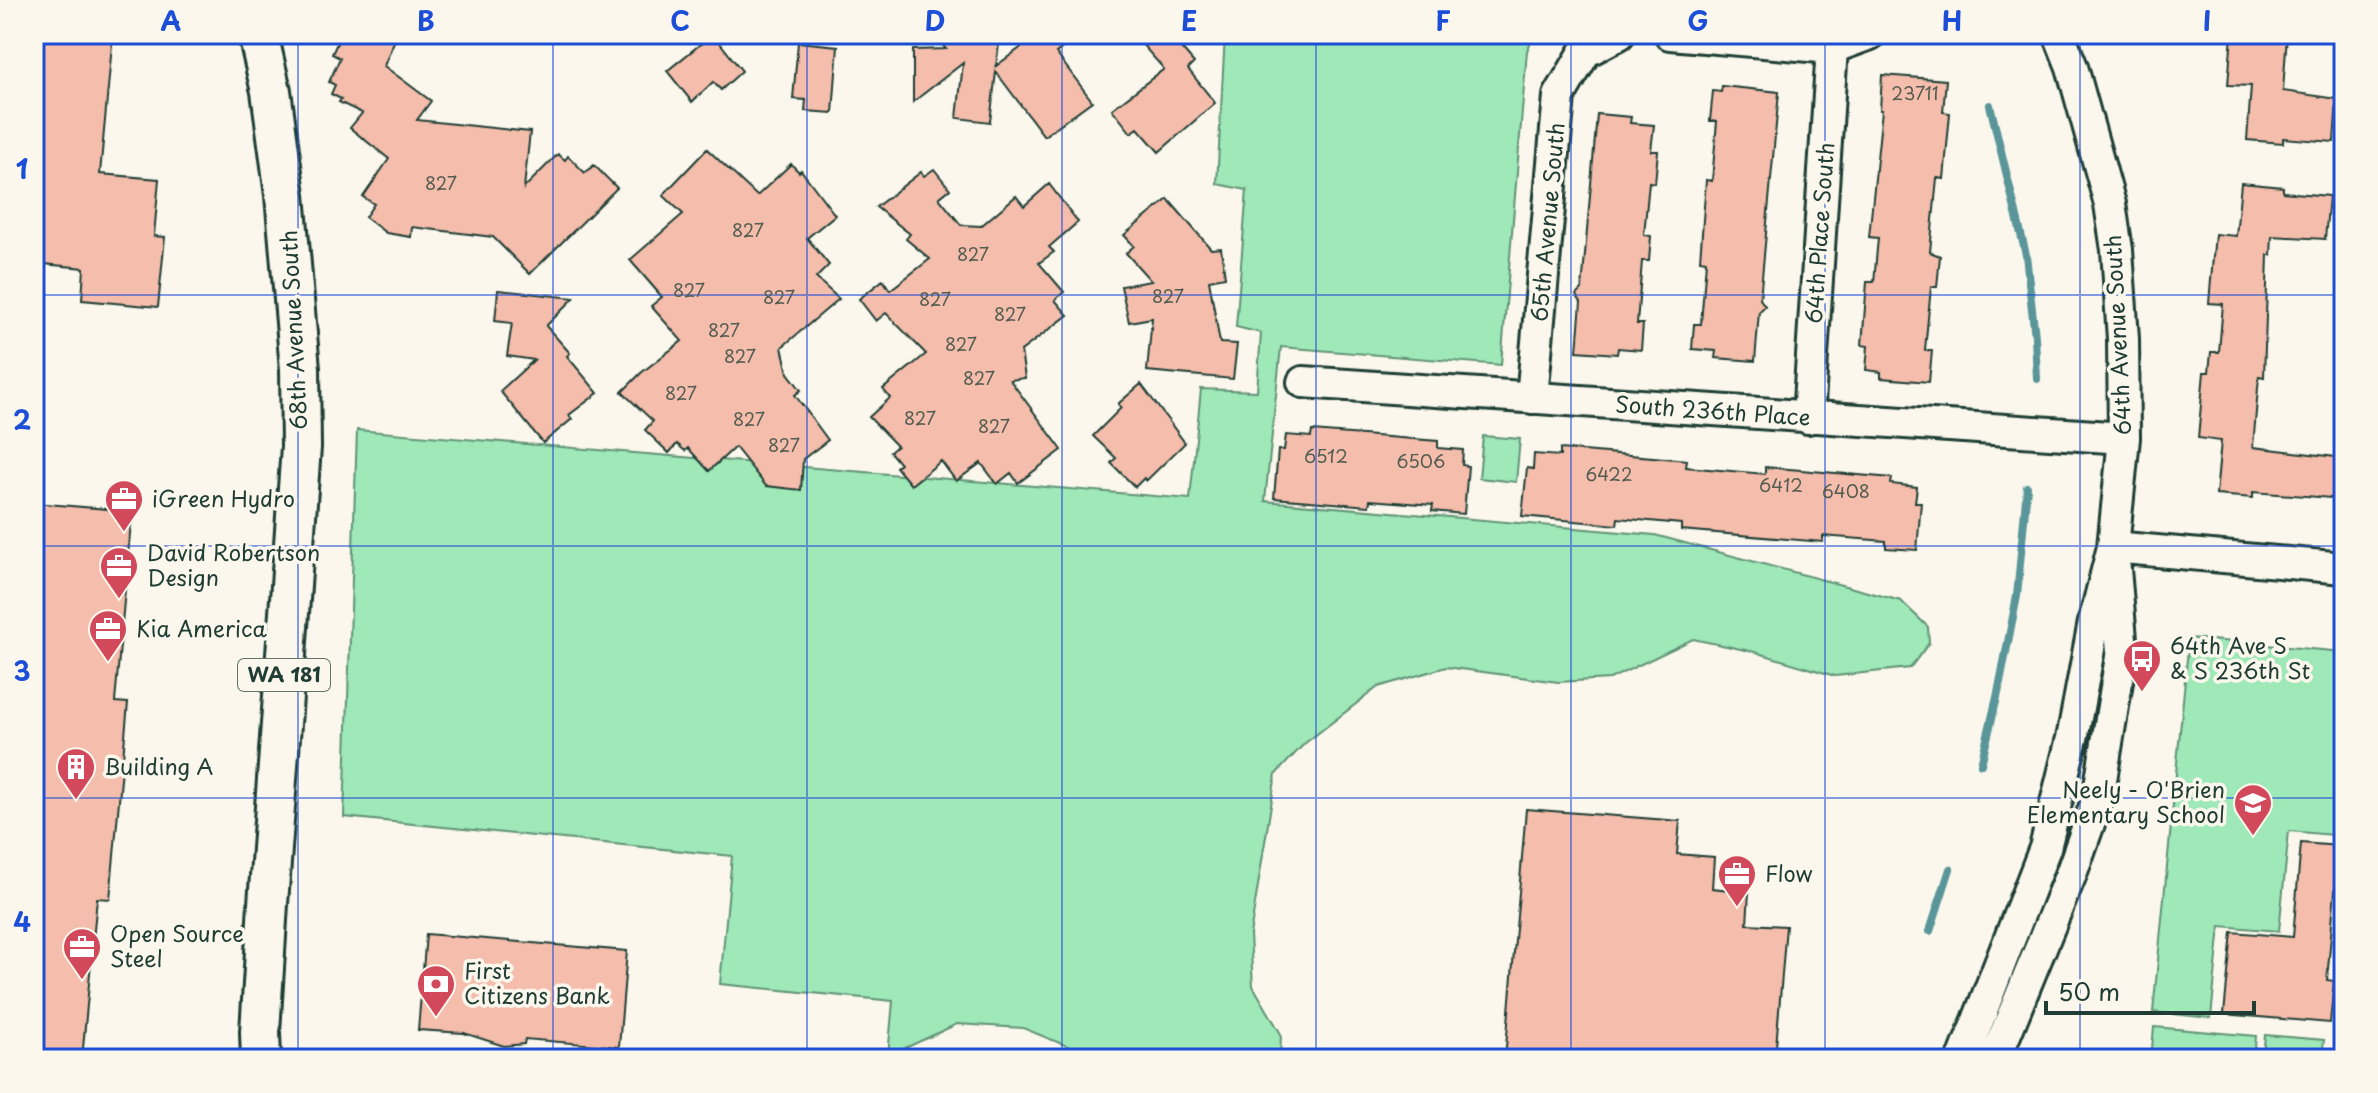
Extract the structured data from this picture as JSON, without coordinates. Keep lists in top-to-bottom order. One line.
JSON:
{"streets":{"main road":["68th Avenue South","WA 181"],"street":["65th Avenue South","64th Place South","64th Avenue South","South 236th Place"]},"crossings":[["65th Avenue South","South 236th Place"],["64th Place South","South 236th Place"],["64th Avenue South","South 236th Place"]],"places":{"office":["iGreen Hydro","David Robertson Design","Kia America","Flow","Open Source Steel"],"bus stop":["64th Ave S & S 236th St"],"building":["Building A"],"school or university":["Neely - O'Brien Elementary School"],"bank":["First Citizens Bank"]},"house_numbers":["23711","827","827","827","827","827","827","827","827","827","827","827","827","827","827","827","827","827","6512","6506","6422","6412","6408"],"scale_bar":"50 m","grid":{"columns":["A","B","C","D","E","F","G","H","I"],"rows":["1","2","3","4"]}}
